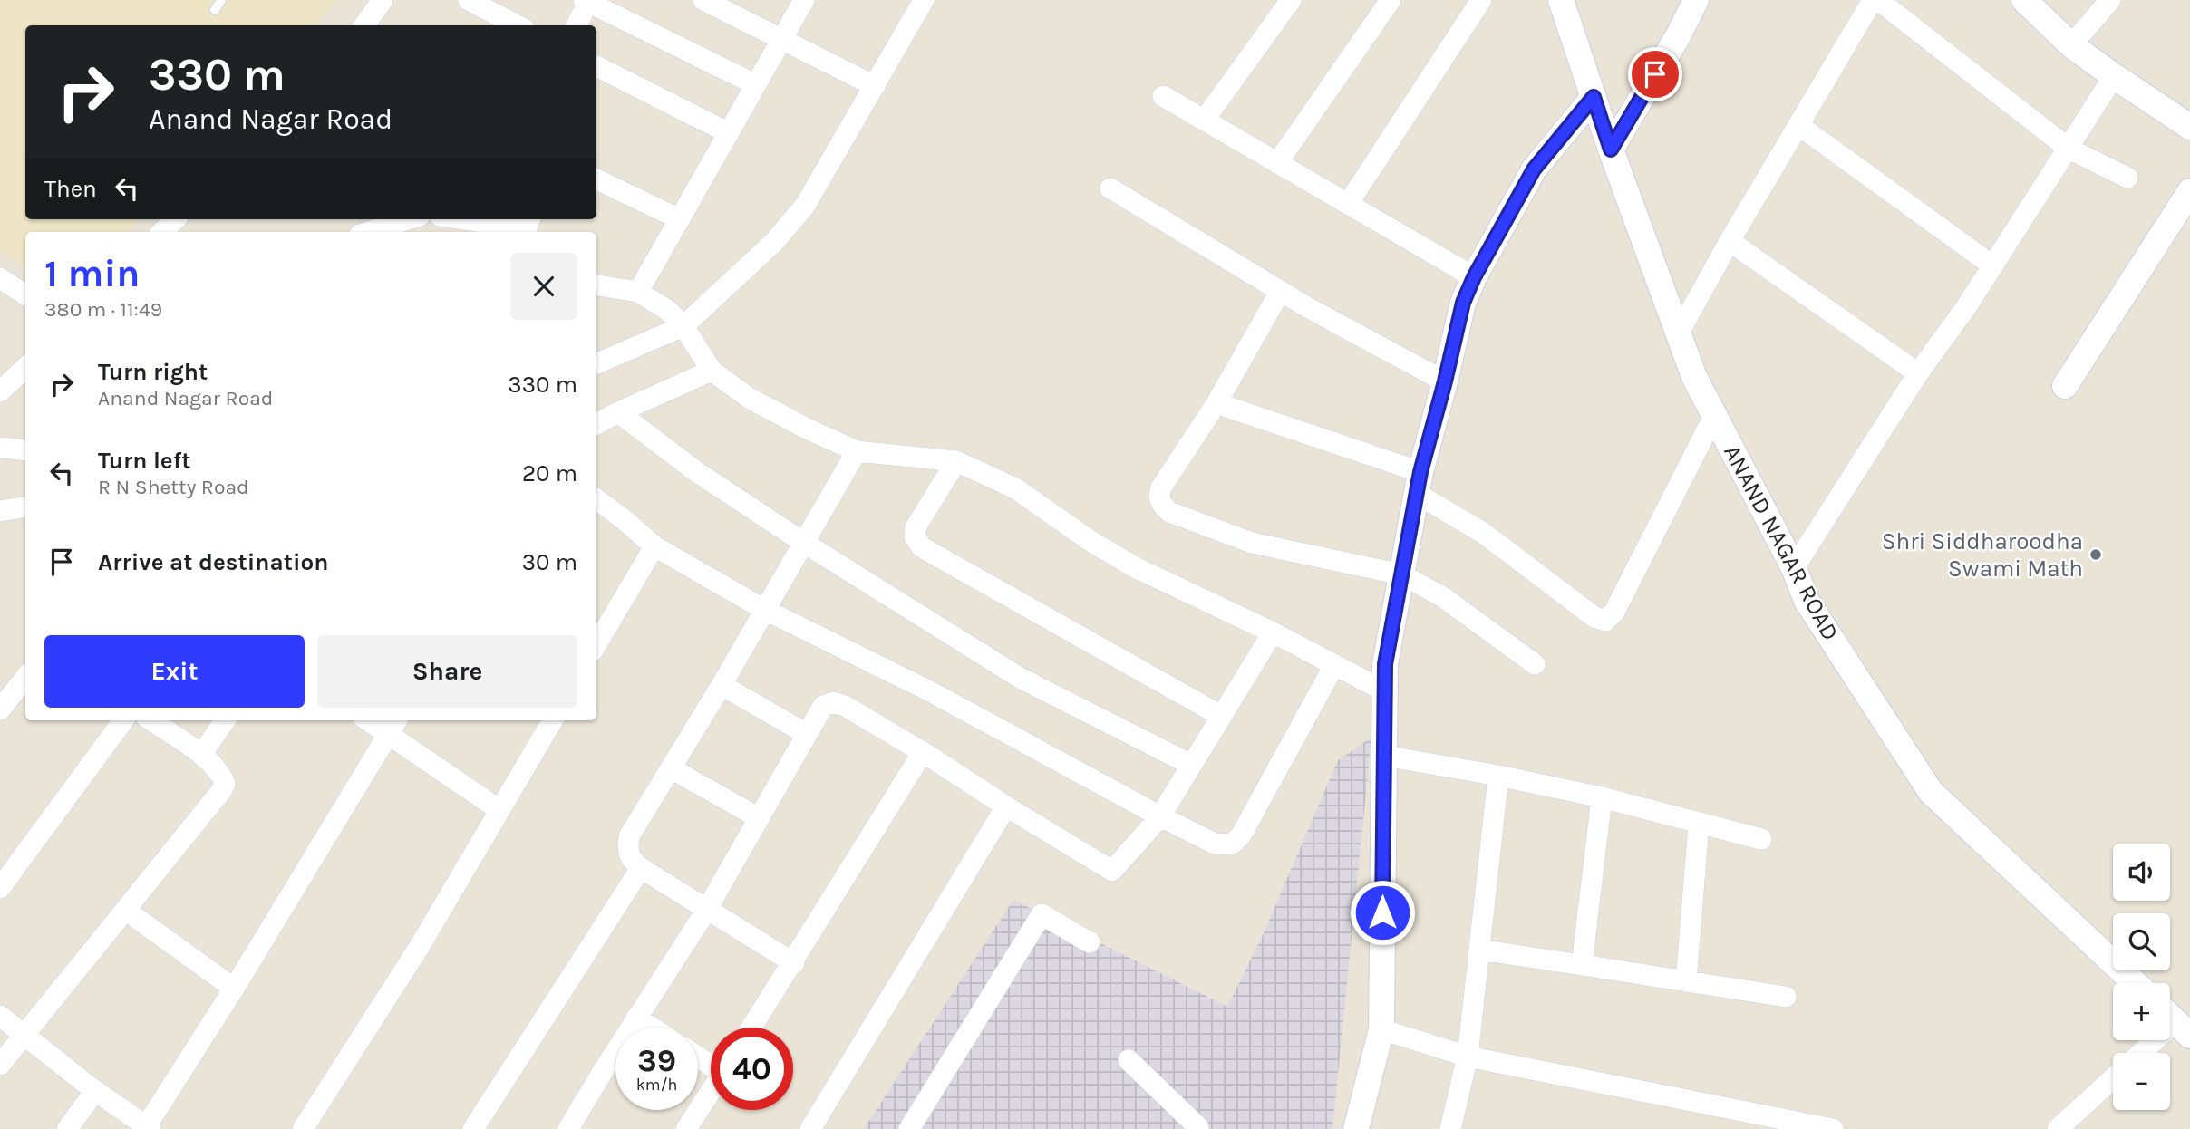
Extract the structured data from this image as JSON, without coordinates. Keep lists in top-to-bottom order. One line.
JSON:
{"streets":{"street":["ANAND NAGAR ROAD"]},"places":["Shri Siddharoodha Swami Math"],"page":{"turn":["330 m","Anand Nagar Road"],"then":"Then","heading":["1 min","380 m · 11:49"],"list":[{"name":"Turn right","note":"Anand Nagar Road","value":"330 m"},{"name":"Turn left","note":"R N Shetty Road","value":"20 m"},{"name":"Arrive at destination","value":"30 m"}],"buttons":["Exit","Share"],"map_buttons":["+","−"],"speed":"39 km/h","limit":"40"}}
